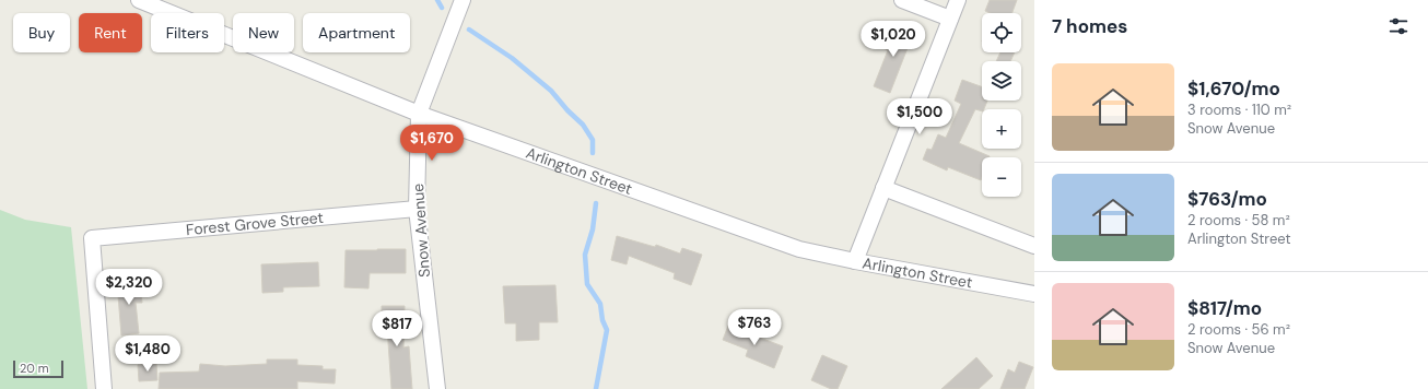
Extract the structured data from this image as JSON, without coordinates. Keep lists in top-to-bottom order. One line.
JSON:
{"streets":{"street":["Arlington Street","Forest Grove Street","Snow Avenue"]},"crossings":[["Arlington Street","Snow Avenue"],["Forest Grove Street","Snow Avenue"]],"scale_bar":"20 m","page":{"heading":"7 homes","map_buttons":["+","−"],"chip":["Buy","Rent","Filters","New","Apartment"],"price":["$1,020","$1,500","$1,670","$2,320","$763","$817","$1,480"],"list":[{"name":"$1,670/mo","note":"3 rooms · 110 m² · Snow Avenue"},{"name":"$763/mo","note":"2 rooms · 58 m² · Arlington Street"},{"name":"$817/mo","note":"2 rooms · 56 m² · Snow Avenue"}],"scale":"20 m"}}
